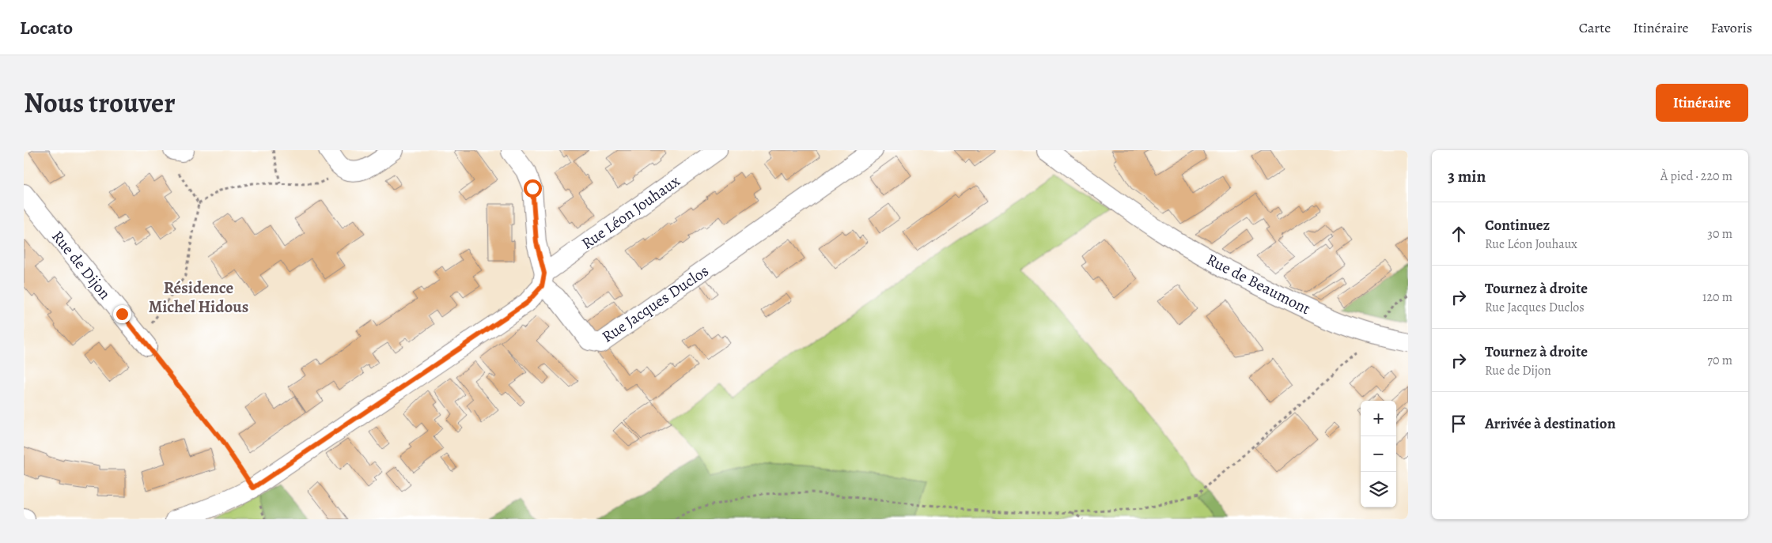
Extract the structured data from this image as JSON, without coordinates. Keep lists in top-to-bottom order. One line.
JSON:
{"streets":{"street":["Rue Léon Jouhaux","Rue de Dijon","Rue de Beaumont","Rue Jacques Duclos"]},"crossings":[["Rue Léon Jouhaux","Rue Jacques Duclos"]],"districts":["Résidence Michel Hidous"],"page":{"header":"Locato","nav":["Carte","Itinéraire","Favoris"],"title":"Nous trouver","buttons":"Itinéraire","heading":["3 min","À pied · 220 m"],"list":[["Continuez","Rue Léon Jouhaux","30 m"],["Tournez à droite","Rue Jacques Duclos","120 m"],["Tournez à droite","Rue de Dijon","70 m"],"Arrivée à destination"],"map_buttons":["+","−"]}}
